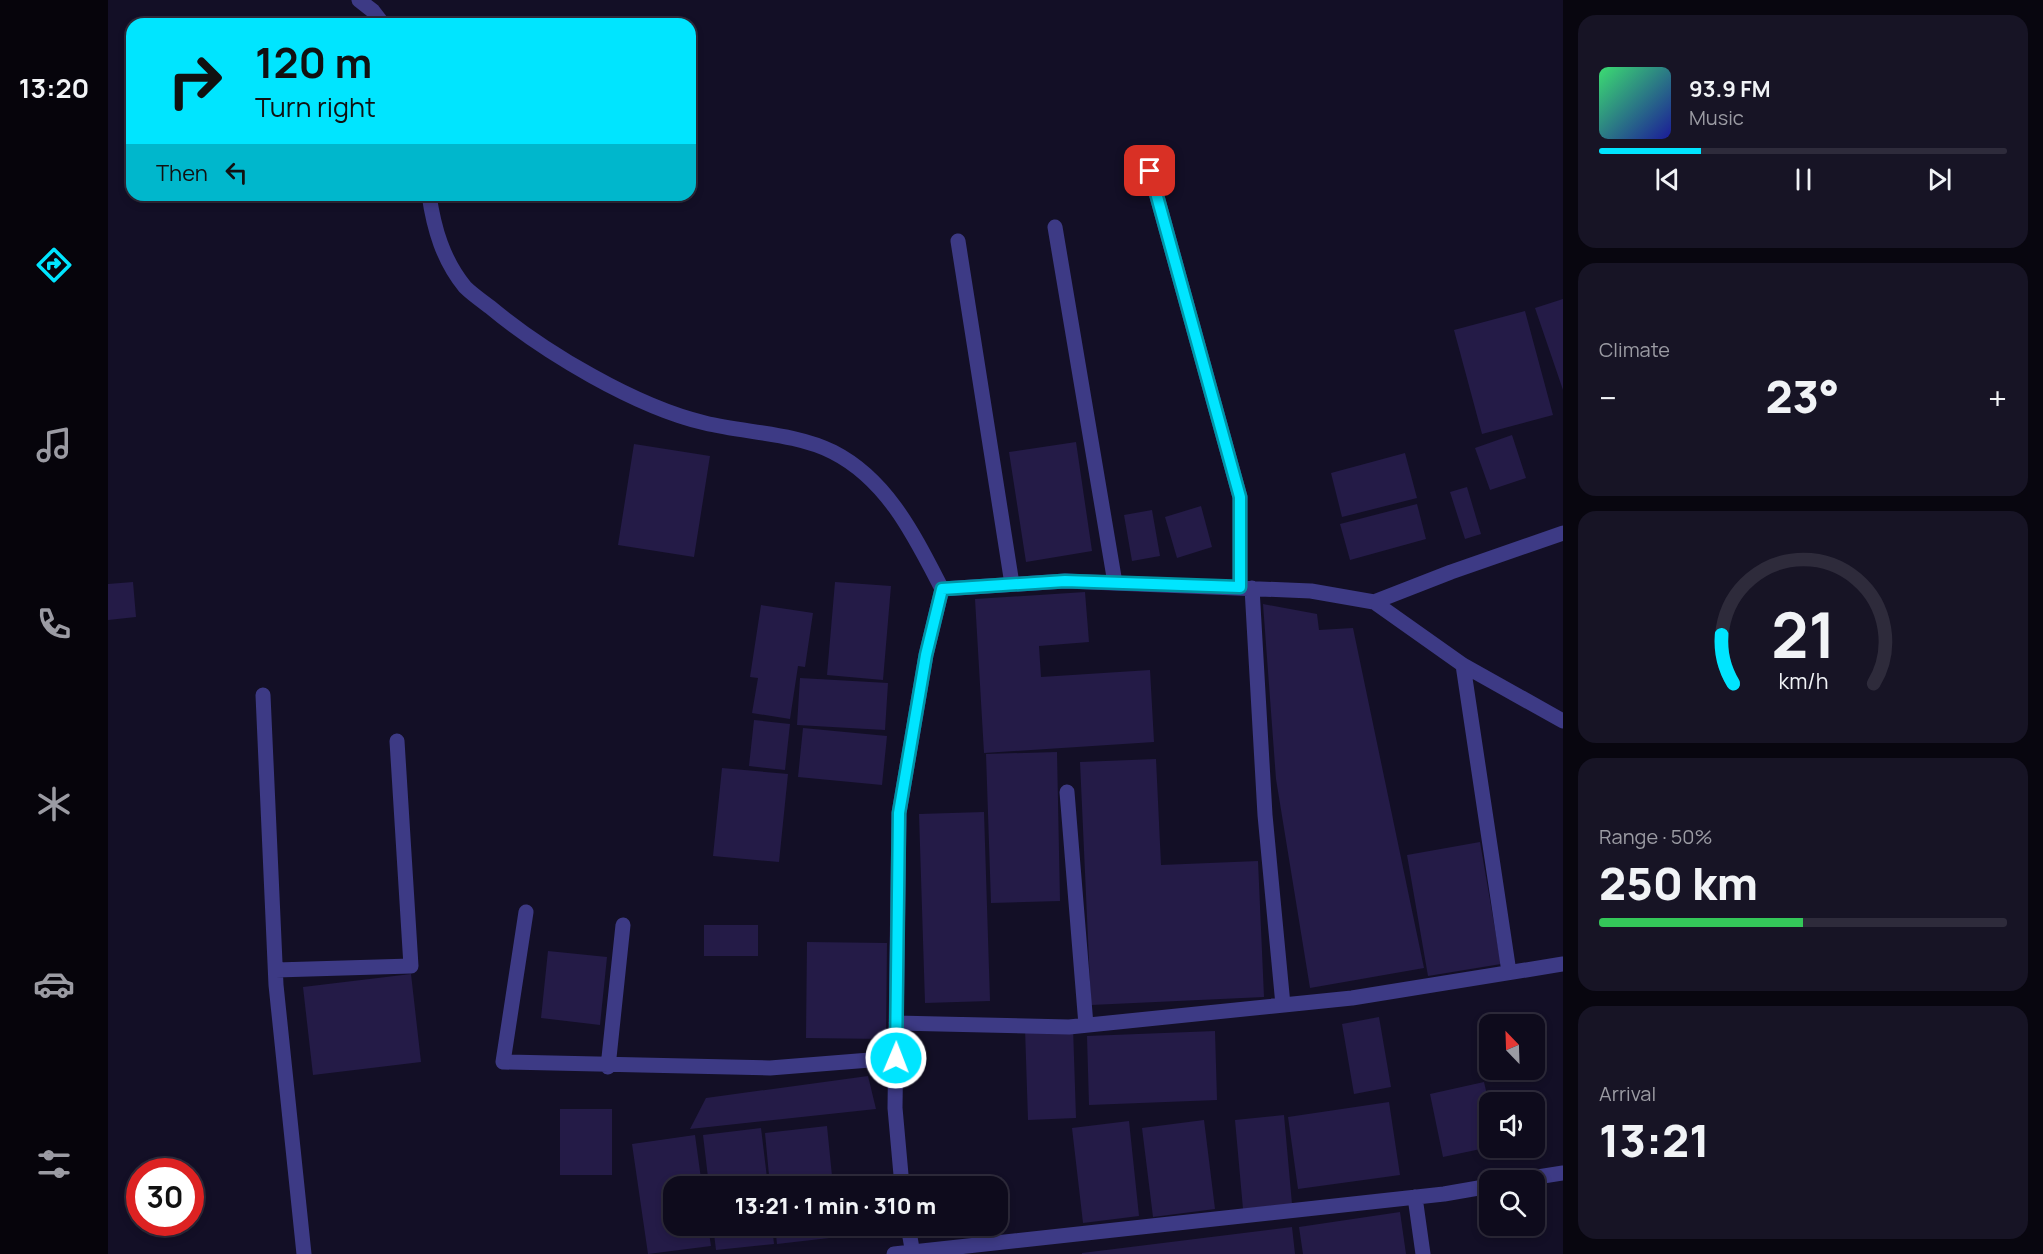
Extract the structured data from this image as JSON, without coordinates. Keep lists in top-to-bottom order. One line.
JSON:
{"north":"top left","page":{"tabs":"13:20","turn":["120 m","Turn right"],"song":["93.9 FM","Music"],"then":"Then","tile":["Climate",["Range · 50%","250 km"],["Arrival","13:21"]],"heat":["−","23°","+"],"limit":"30","trip":"13:21 · 1 min · 310 m","gauge":["21","km/h"]}}
